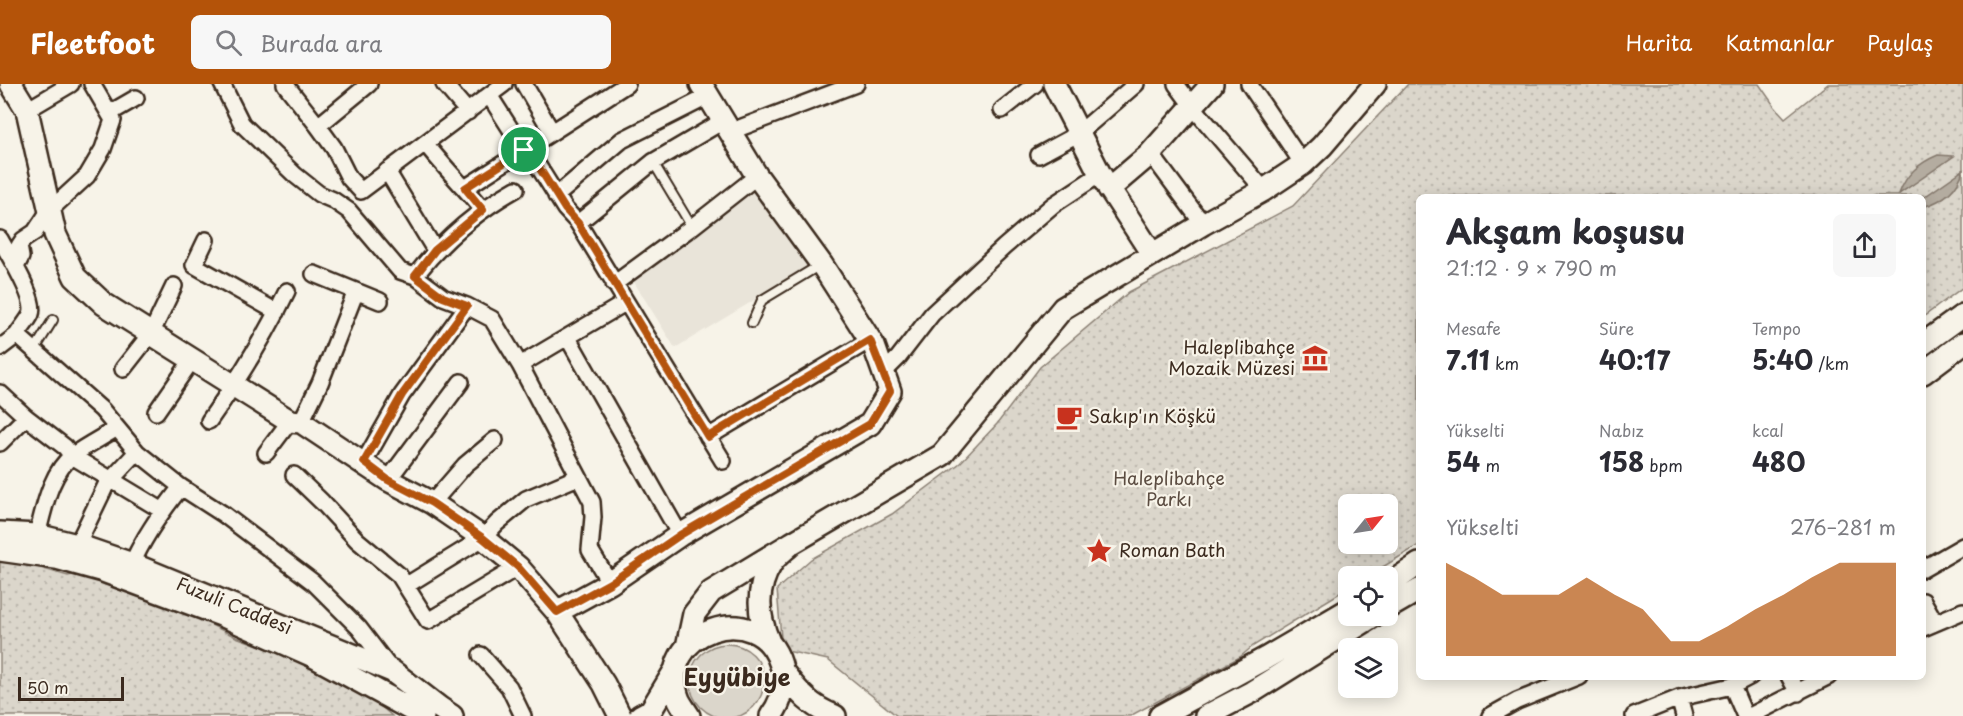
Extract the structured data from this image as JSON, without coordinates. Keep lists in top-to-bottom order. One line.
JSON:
{"streets":{"street":["Fuzuli Caddesi"]},"districts":["Eyyübiye"],"parks":["Haleplibahçe Parkı"],"places":{"museum":["Haleplibahçe Mozaik Müzesi"],"cafe":["Sakıp'ın Köşkü"],"place":["Roman Bath"]},"scale_bar":"50 m","north":"top right","page":{"header":"Fleetfoot","search":"Burada ara","nav":["Harita","Katmanlar","Paylaş"],"heading":["Akşam koşusu","21:12 · 9 × 790 m"],"stats":[["Mesafe","7.11 km"],["Süre","40:17"],["Tempo","5:40 /km"],["Yükselti","54 m"],["Nabız","158 bpm"],["kcal","480"]],"chart":["Yükselti","276–281 m"],"scale":"50 m"}}
